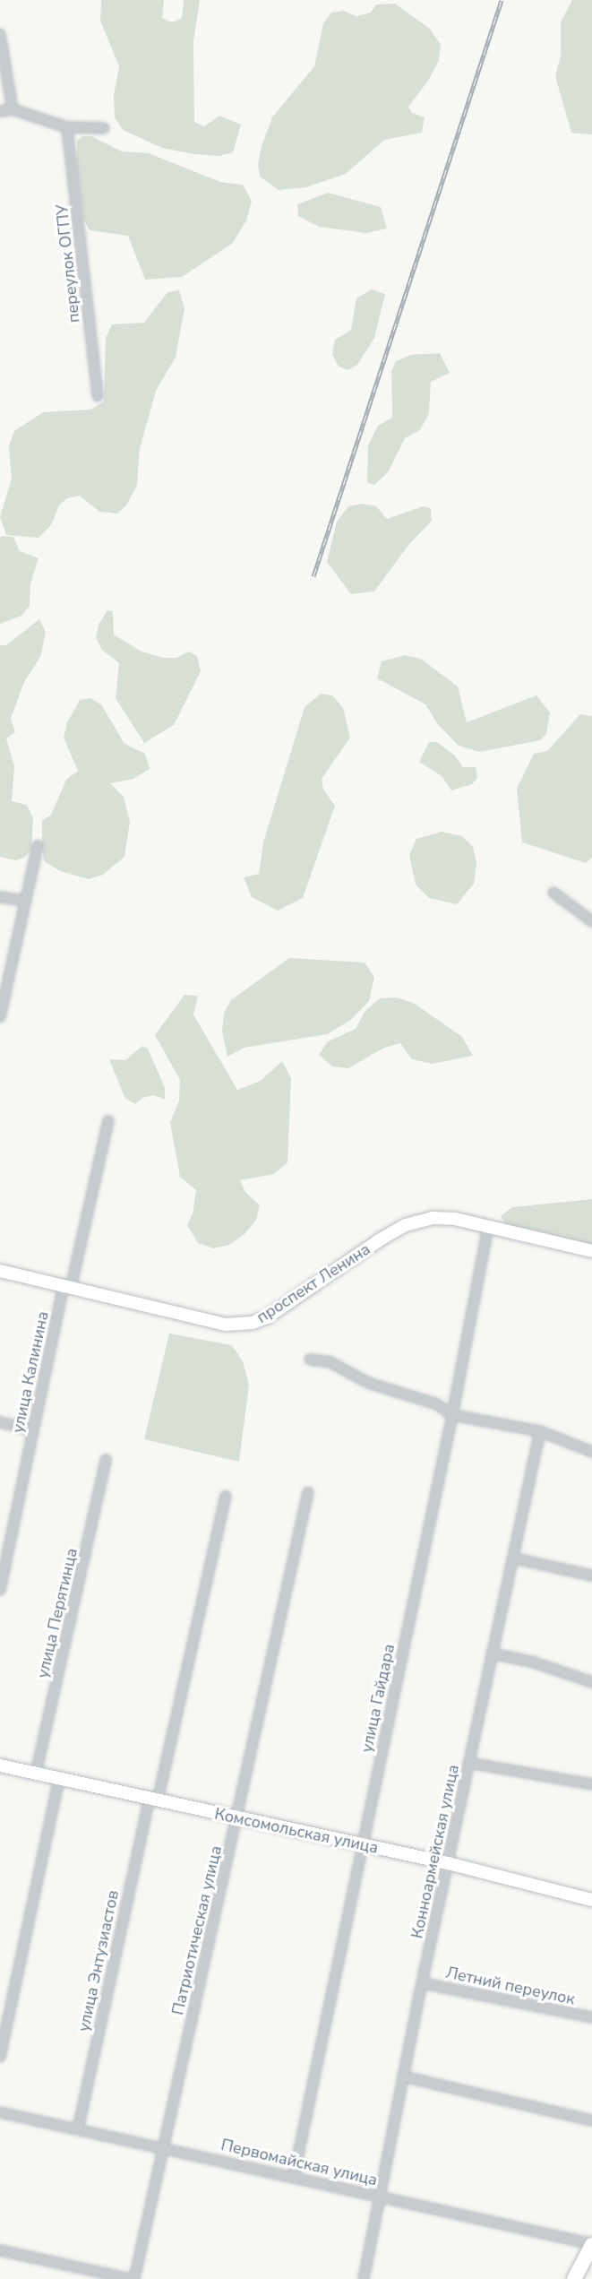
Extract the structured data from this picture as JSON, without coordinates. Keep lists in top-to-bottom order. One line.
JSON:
{"streets":{"main road":["проспект Ленина","Комсомольская улица"],"street":["переулок ОГПУ","улица Калинина","улица Перятинца","улица Гайдара","Конноармейская улица","Патриотическая улица","улица Энтузиастов","Летний переулок","Первомайская улица"]},"crossings":[["проспект Ленина","улица Калинина"],["проспект Ленина","улица Гайдара"],["улица Перятинца","Комсомольская улица"],["улица Гайдара","Комсомольская улица"],["улица Гайдара","Первомайская улица"],["Комсомольская улица","Конноармейская улица"],["Комсомольская улица","Патриотическая улица"],["Комсомольская улица","улица Энтузиастов"],["Конноармейская улица","Летний переулок"],["Конноармейская улица","Первомайская улица"],["Патриотическая улица","Первомайская улица"],["улица Энтузиастов","Первомайская улица"]]}
